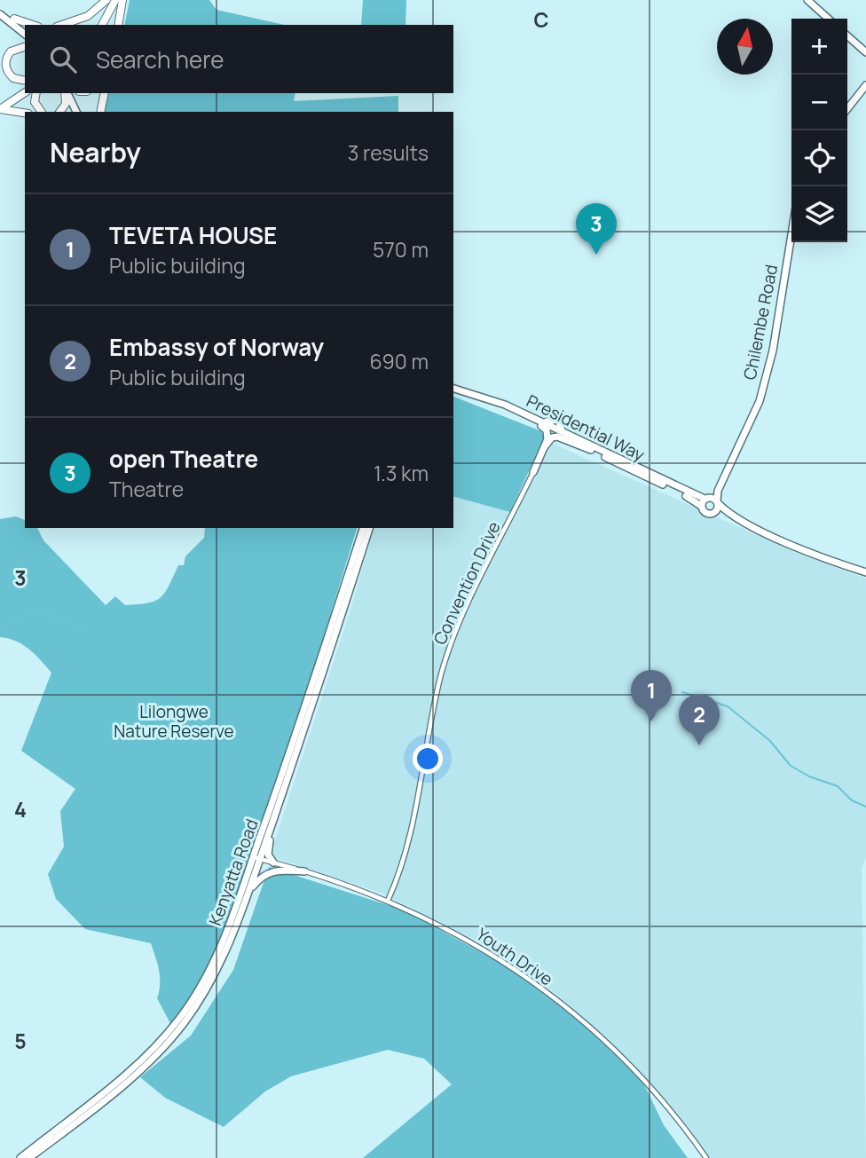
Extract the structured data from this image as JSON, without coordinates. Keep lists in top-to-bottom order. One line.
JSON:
{"streets":{"main road":["Chilembe Road","Presidential Way","Kenyatta Road"],"street":["Convention Drive","Youth Drive"]},"crossings":[["Presidential Way","Convention Drive"],["Convention Drive","Youth Drive"],["Kenyatta Road","Youth Drive"]],"parks":["Lilongwe Nature Reserve"],"north":"top","page":{"map_buttons":["+","−"],"search":"Search here","heading":["Nearby","3 results"],"list":[{"mark":"1","name":"TEVETA HOUSE","note":"Public building","value":"570 m"},{"mark":"2","name":"Embassy of Norway","note":"Public building","value":"690 m"},{"mark":"3","name":"open Theatre","note":"Theatre","value":"1.3 km"}],"pins":["3","1","2"]},"grid":{"columns":["C"],"rows":["3","4","5"]}}
